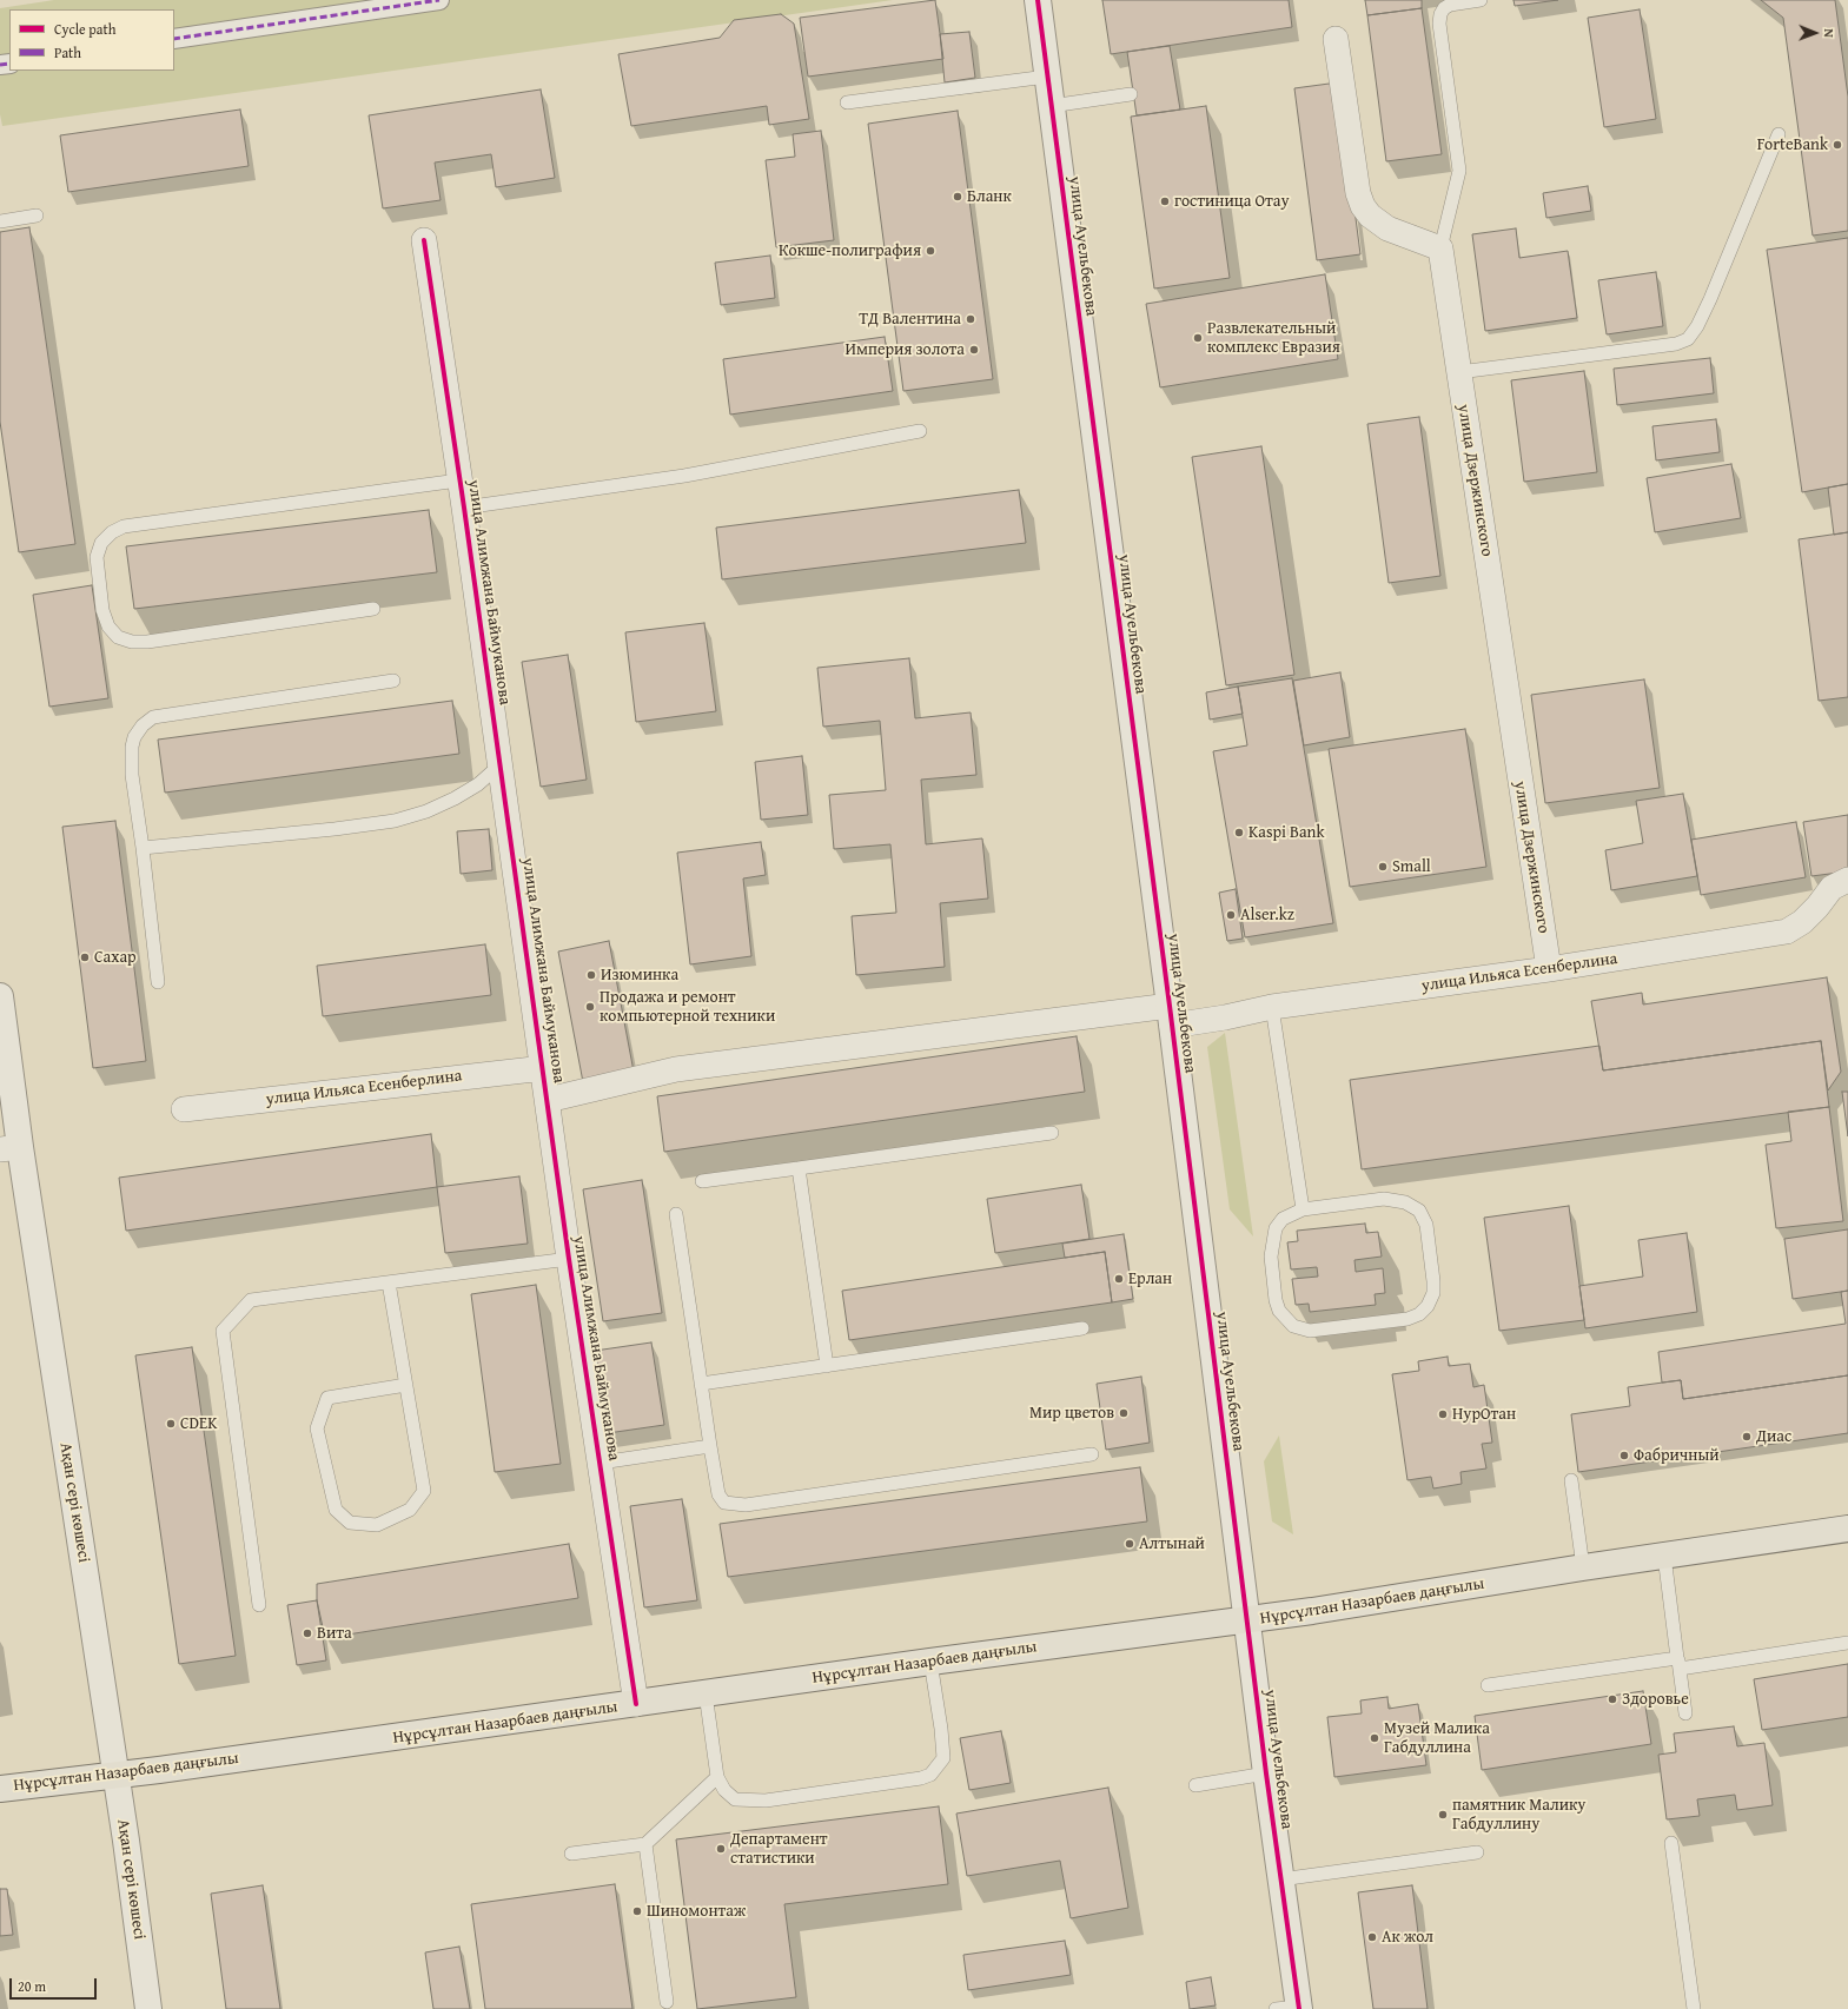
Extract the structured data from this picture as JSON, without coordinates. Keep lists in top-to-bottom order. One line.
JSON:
{"streets":{"highway":["Нұрсұлтан Назарбаев даңғылы"],"street":["улица Ауельбекова","улица Дзержинского","улица Алимжана Баймуканова","улица Ильяса Есенберлина","Ақан сері көшесі"]},"crossings":[["улица Ауельбекова","улица Ильяса Есенберлина"],["улица Ауельбекова","Нұрсұлтан Назарбаев даңғылы"],["улица Дзержинского","улица Ильяса Есенберлина"],["улица Алимжана Баймуканова","улица Ильяса Есенберлина"],["улица Алимжана Баймуканова","Нұрсұлтан Назарбаев даңғылы"],["Ақан сері көшесі","Нұрсұлтан Назарбаев даңғылы"]],"places":["ForteBank","Бланк","гостиница Отау","Кокше-полиграфия","ТД Валентина","Развлекательный комплекс Евразия","Империя золота","Kaspi Bank","Small","Alser.kz","Сахар","Изюминка","Продажа и ремонт компьютерной техники","Ерлан","Мир цветов","НурОтан","CDEK","Диас","Фабричный","Алтынай","Вита","Здоровье","Музей Малика Габдуллина","памятник Малику Габдуллину","Департамент статистики","Шиномонтаж","Ак жол"],"legend":["Cycle path","Path"],"scale_bar":"20 m","north":"right"}
